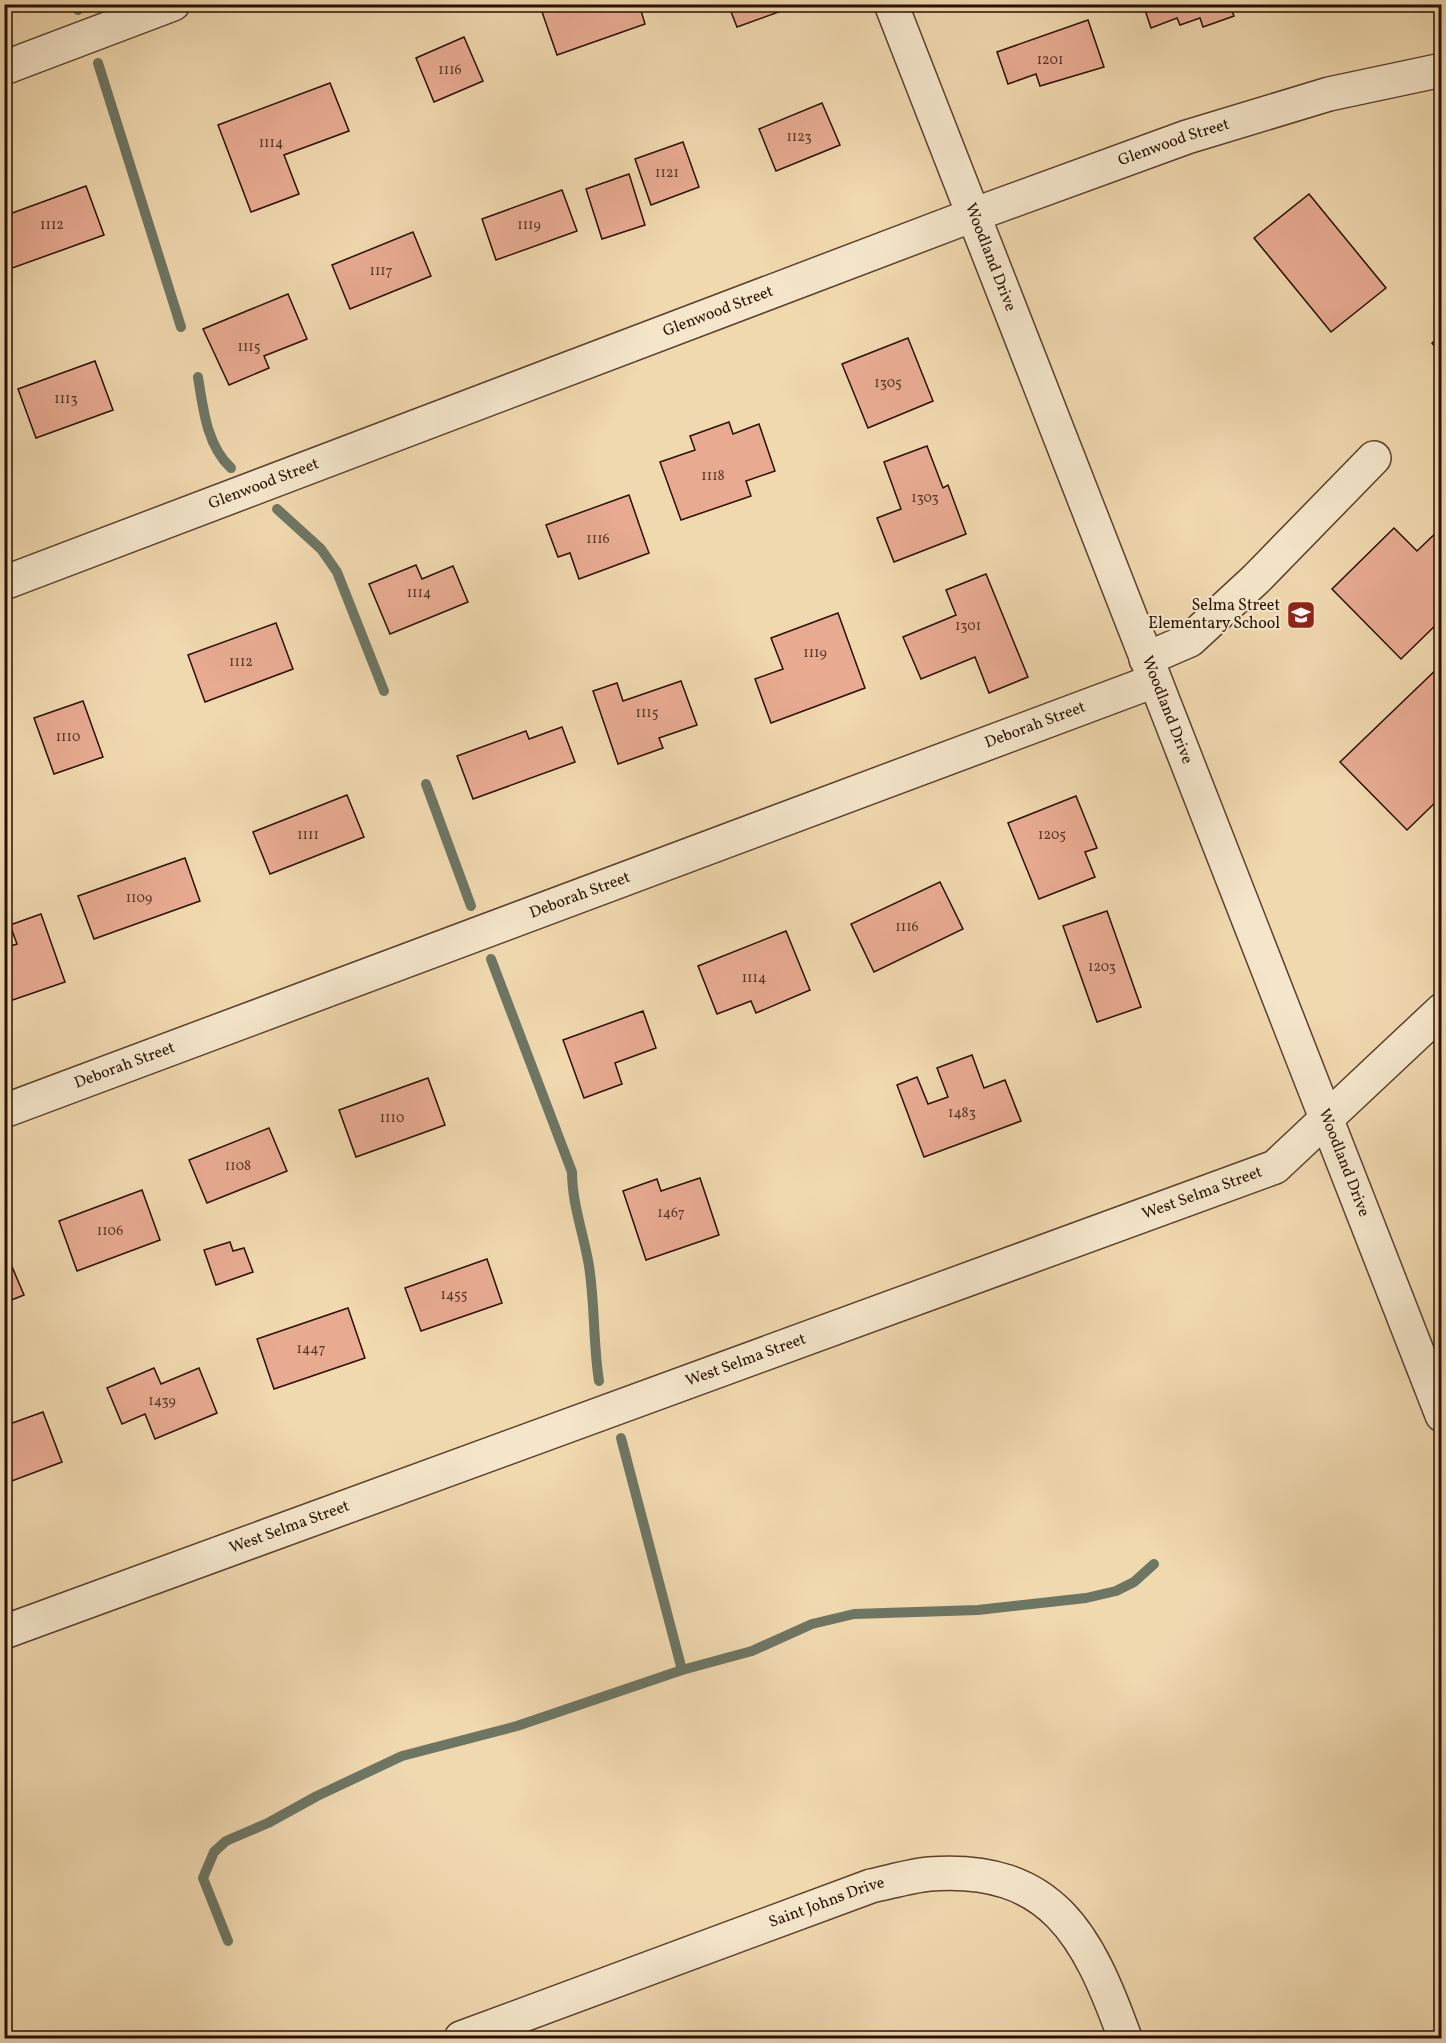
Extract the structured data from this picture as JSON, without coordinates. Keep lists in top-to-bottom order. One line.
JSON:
{"streets":{"street":["Glenwood Street","Woodland Drive","Deborah Street","West Selma Street","Saint Johns Drive"]},"crossings":[["Glenwood Street","Woodland Drive"],["Woodland Drive","Deborah Street"],["Woodland Drive","West Selma Street"]],"places":{"school or university":["Selma Street Elementary School"]},"house_numbers":["1201","1116","1123","1114","1121","1112","1119","1117","1115","1305","1113","1118","1303","1116","1114","1301","1119","1112","1115","1110","1111","1205","1109","1116","1203","1114","1483","1110","1108","1467","1106","1455","1447","1439"]}
